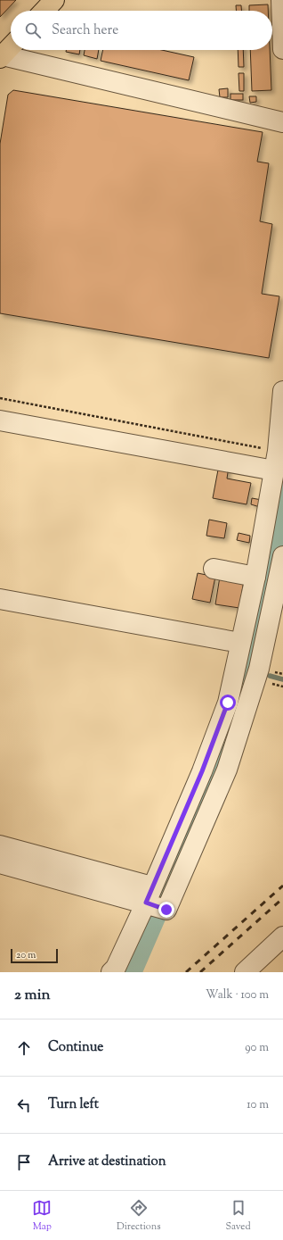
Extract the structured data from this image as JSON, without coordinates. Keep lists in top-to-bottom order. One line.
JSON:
{"scale_bar":"20 m","page":{"search":"Search here","scale":"20 m","heading":["2 min","Walk · 100 m"],"list":[["Continue","90 m"],["Turn left","10 m"],"Arrive at destination"],"nav":["Map","Directions","Saved"]}}
